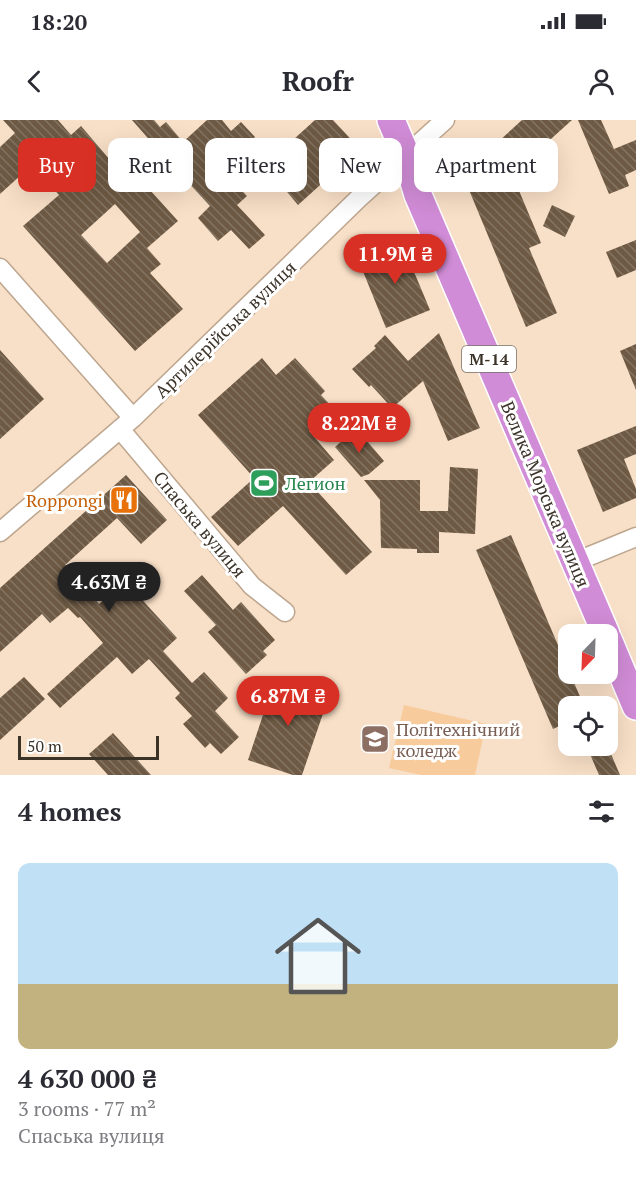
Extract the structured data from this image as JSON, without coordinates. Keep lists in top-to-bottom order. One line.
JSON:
{"streets":{"highway":["М-14","Велика Морська вулиця"],"street":["Артилерійська вулиця","Спаська вулиця"]},"crossings":[["Артилерійська вулиця","Велика Морська вулиця"],["Артилерійська вулиця","Спаська вулиця"]],"places":{"sports":["Легион"],"restaurant":["Roppongi"],"school or university":["Політехнічний коледж"]},"scale_bar":"50 m","north":"bottom left","page":{"status":"18:20","header":"Roofr","chip":["Buy","Rent","Filters","New","Apartment"],"price":["11.9M ₴","8.22M ₴","4.63M ₴","6.87M ₴"],"scale":"50 m","heading":"4 homes","list":[{"name":"4 630 000 ₴","note":"3 rooms · 77 m² · Спаська вулиця"}]}}
